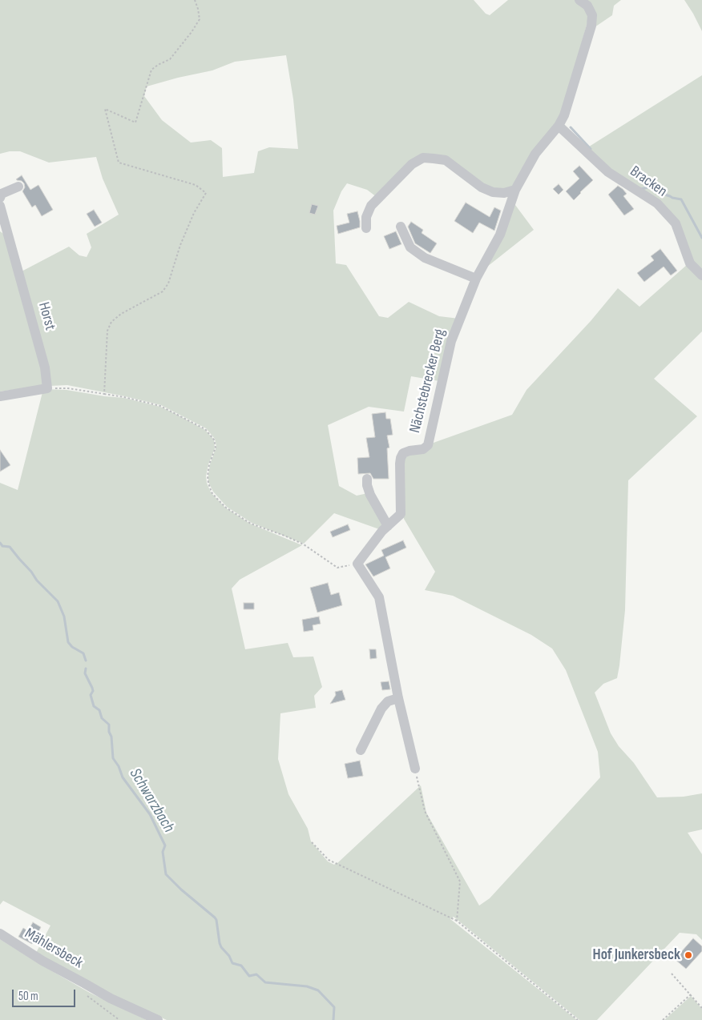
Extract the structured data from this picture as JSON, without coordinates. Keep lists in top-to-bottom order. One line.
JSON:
{"streets":{"street":["Bracken","Horst","Nächstebrecker Berg","Mählersbeck"]},"crossings":[["Bracken","Nächstebrecker Berg"]],"water":["Schwarzbach"],"places":["Hof Junkersbeck"],"scale_bar":"50 m"}
